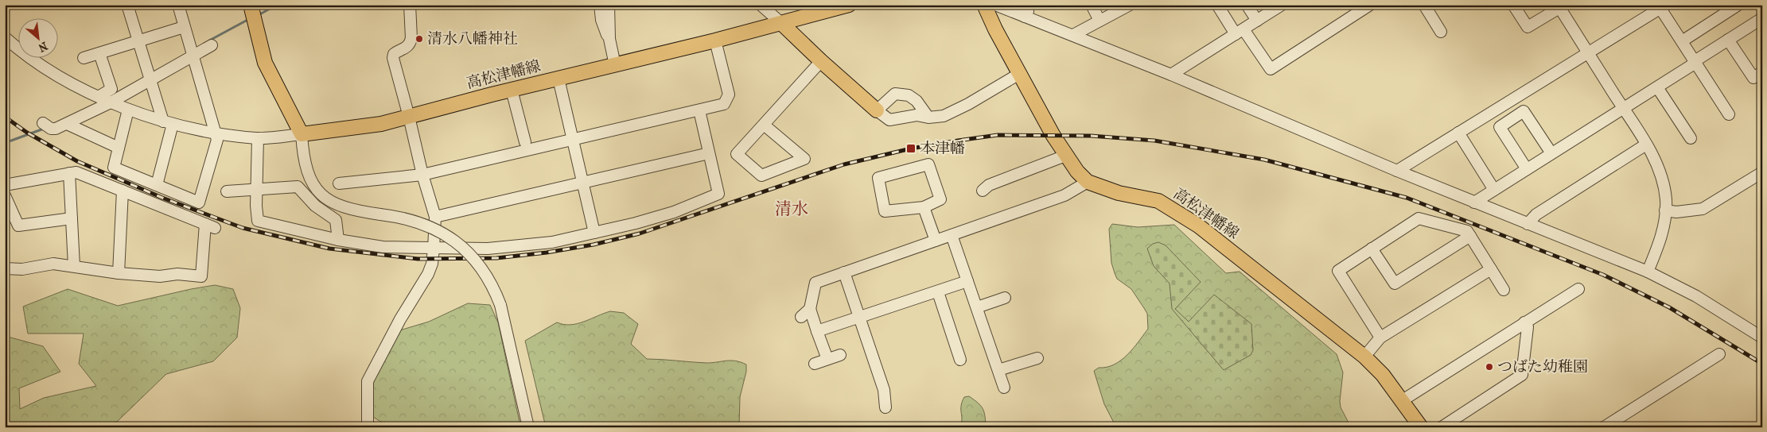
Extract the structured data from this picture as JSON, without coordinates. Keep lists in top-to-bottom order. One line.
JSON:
{"streets":{"main road":["高松津幡線"]},"districts":["清水"],"places":{"other":["清水八幡神社","つばた幼稚園"],"transit":["本津幡"]},"north":"bottom right"}
